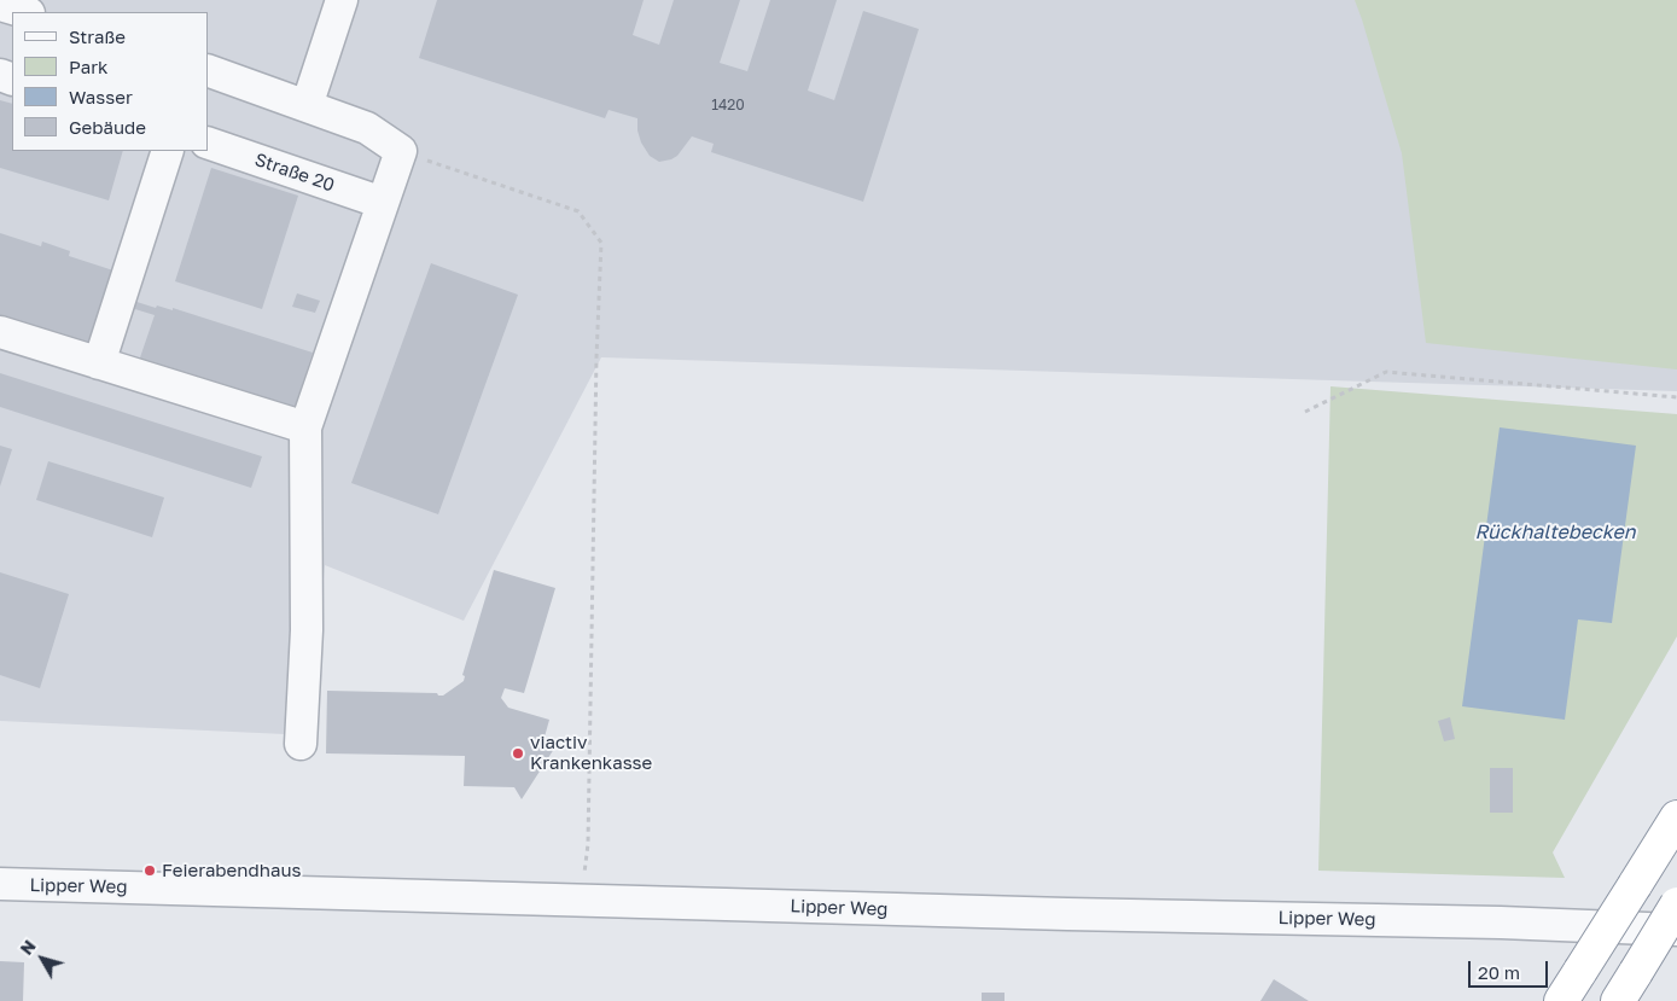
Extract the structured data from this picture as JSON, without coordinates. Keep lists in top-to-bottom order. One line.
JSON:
{"streets":{"street":["Straße 20","Lipper Weg"]},"water":["Rückhaltebecken"],"places":["viactiv Krankenkasse","Feierabendhaus"],"house_numbers":["1420"],"legend":["Straße","Park","Wasser","Gebäude"],"scale_bar":"20 m","north":"top left"}
